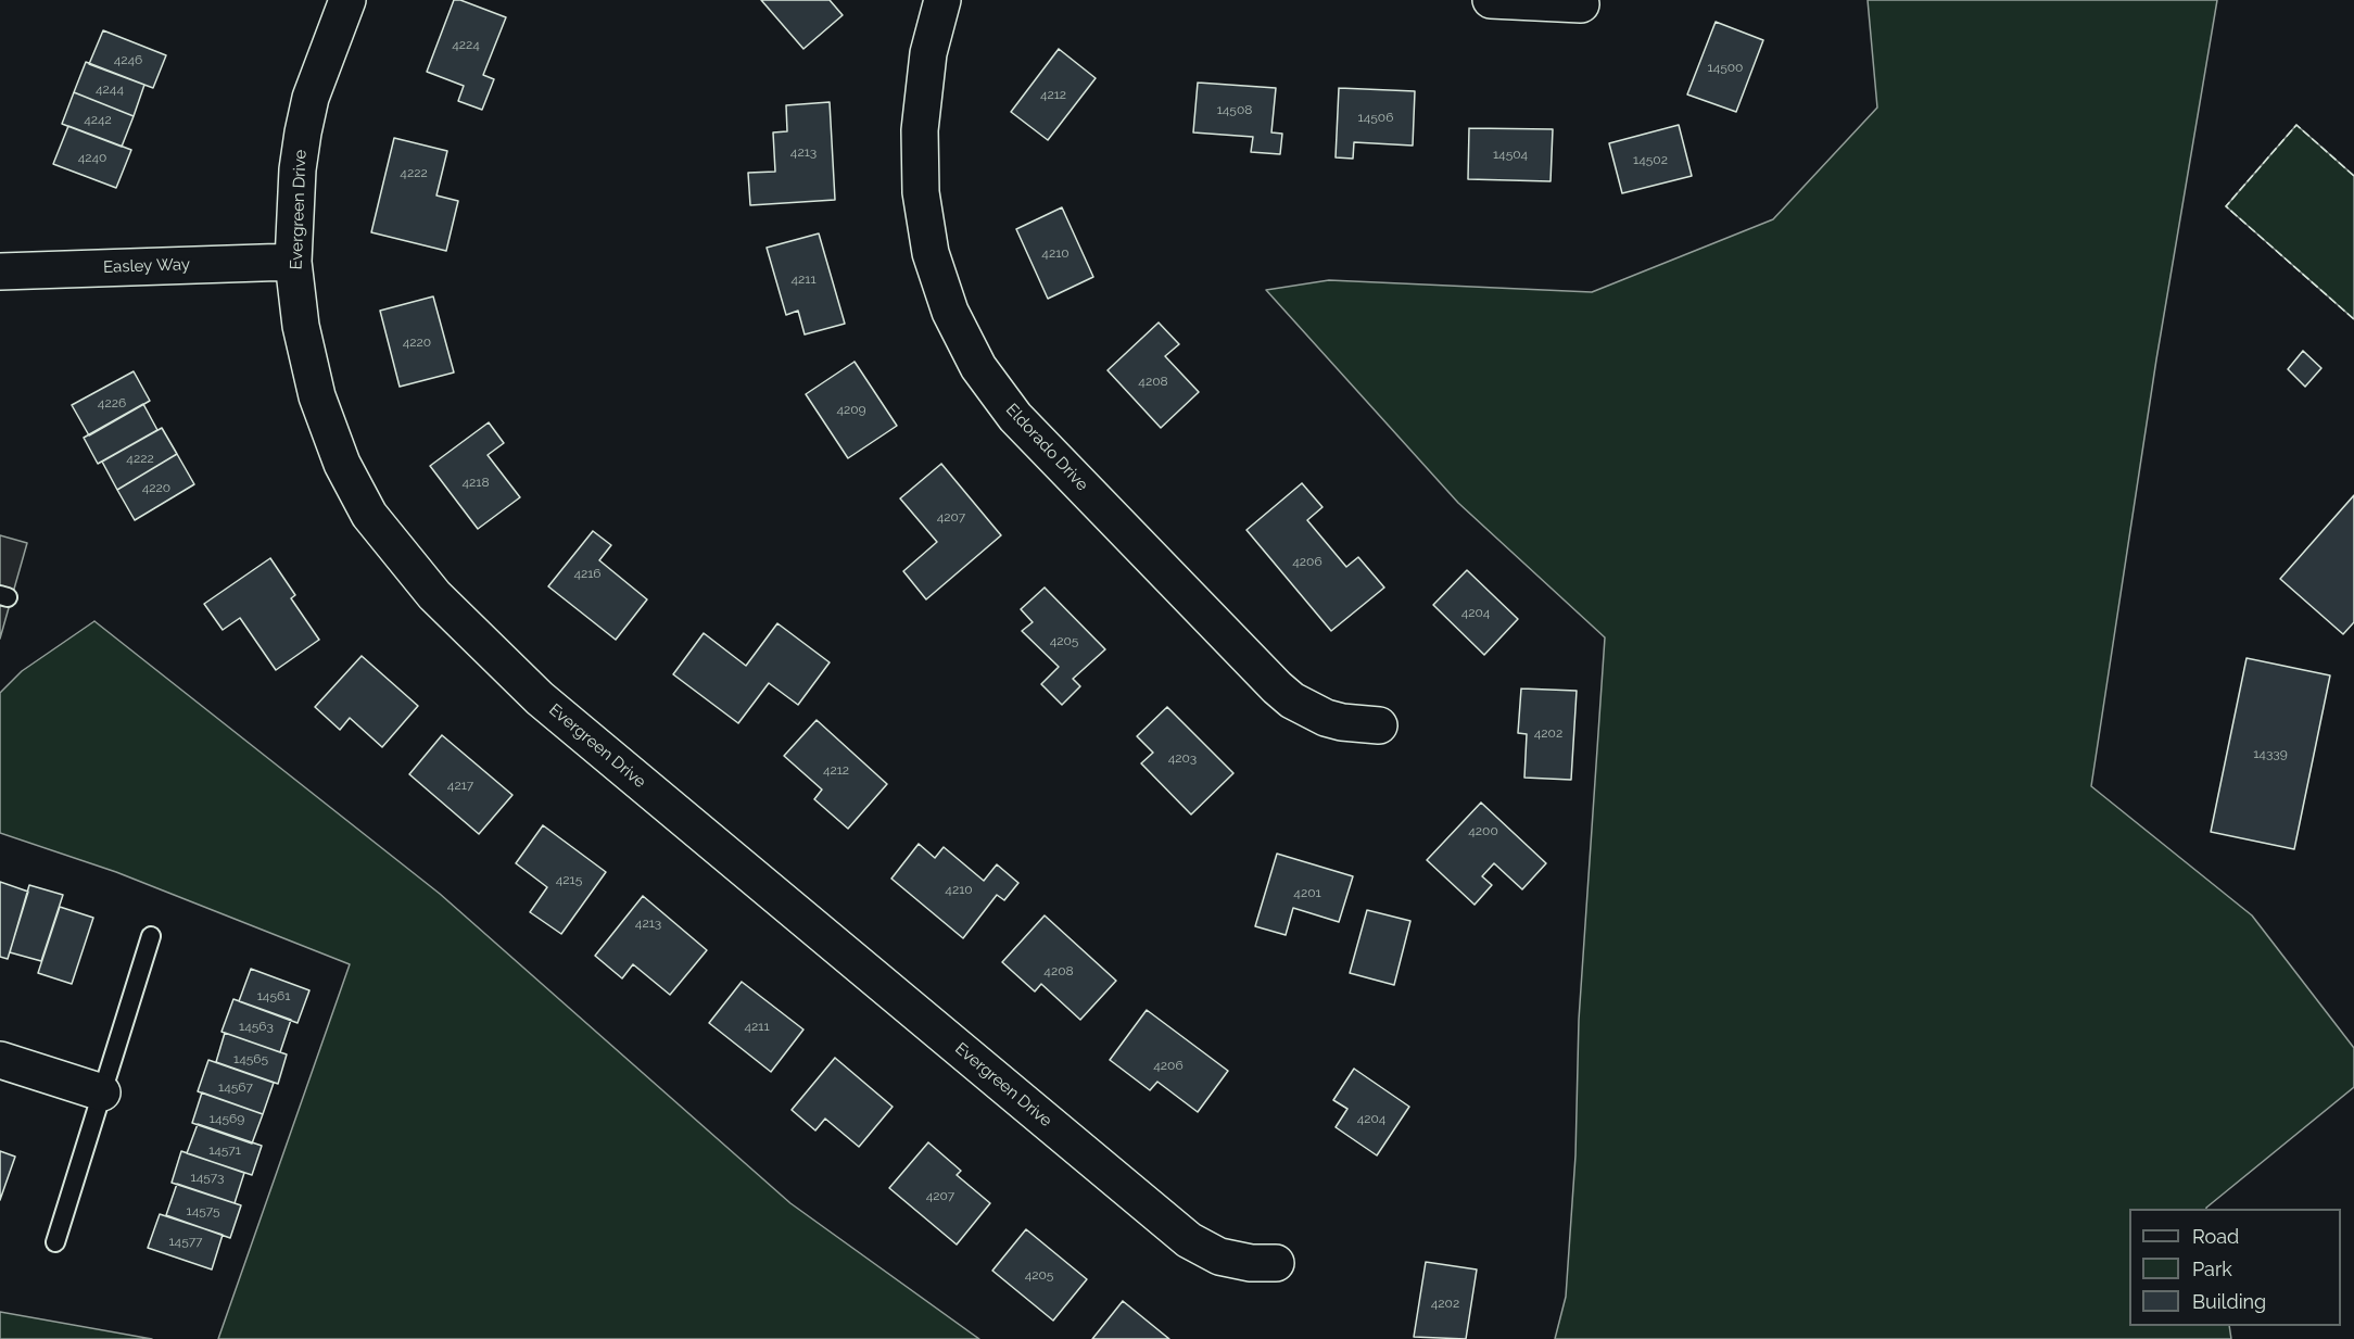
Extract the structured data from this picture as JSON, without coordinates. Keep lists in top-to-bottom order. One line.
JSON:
{"streets":{"street":["Evergreen Drive","Easley Way","Eldorado Drive"]},"crossings":[["Evergreen Drive","Easley Way"]],"house_numbers":["4224","4246","14500","4244","4212","14508","14506","4242","4213","14504","4240","14502","4222","4210","4211","4220","4208","4226","4209","4222","4218","4220","4207","4206","4216","4204","4205","4202","14339","4203","4212","4217","4200","4215","4210","4201","4213","4208","14561","14563","4211","14565","4206","14567","14569","4204","14571","14573","4207","14575","14577","4205","4202"],"legend":["Road","Park","Building"]}
